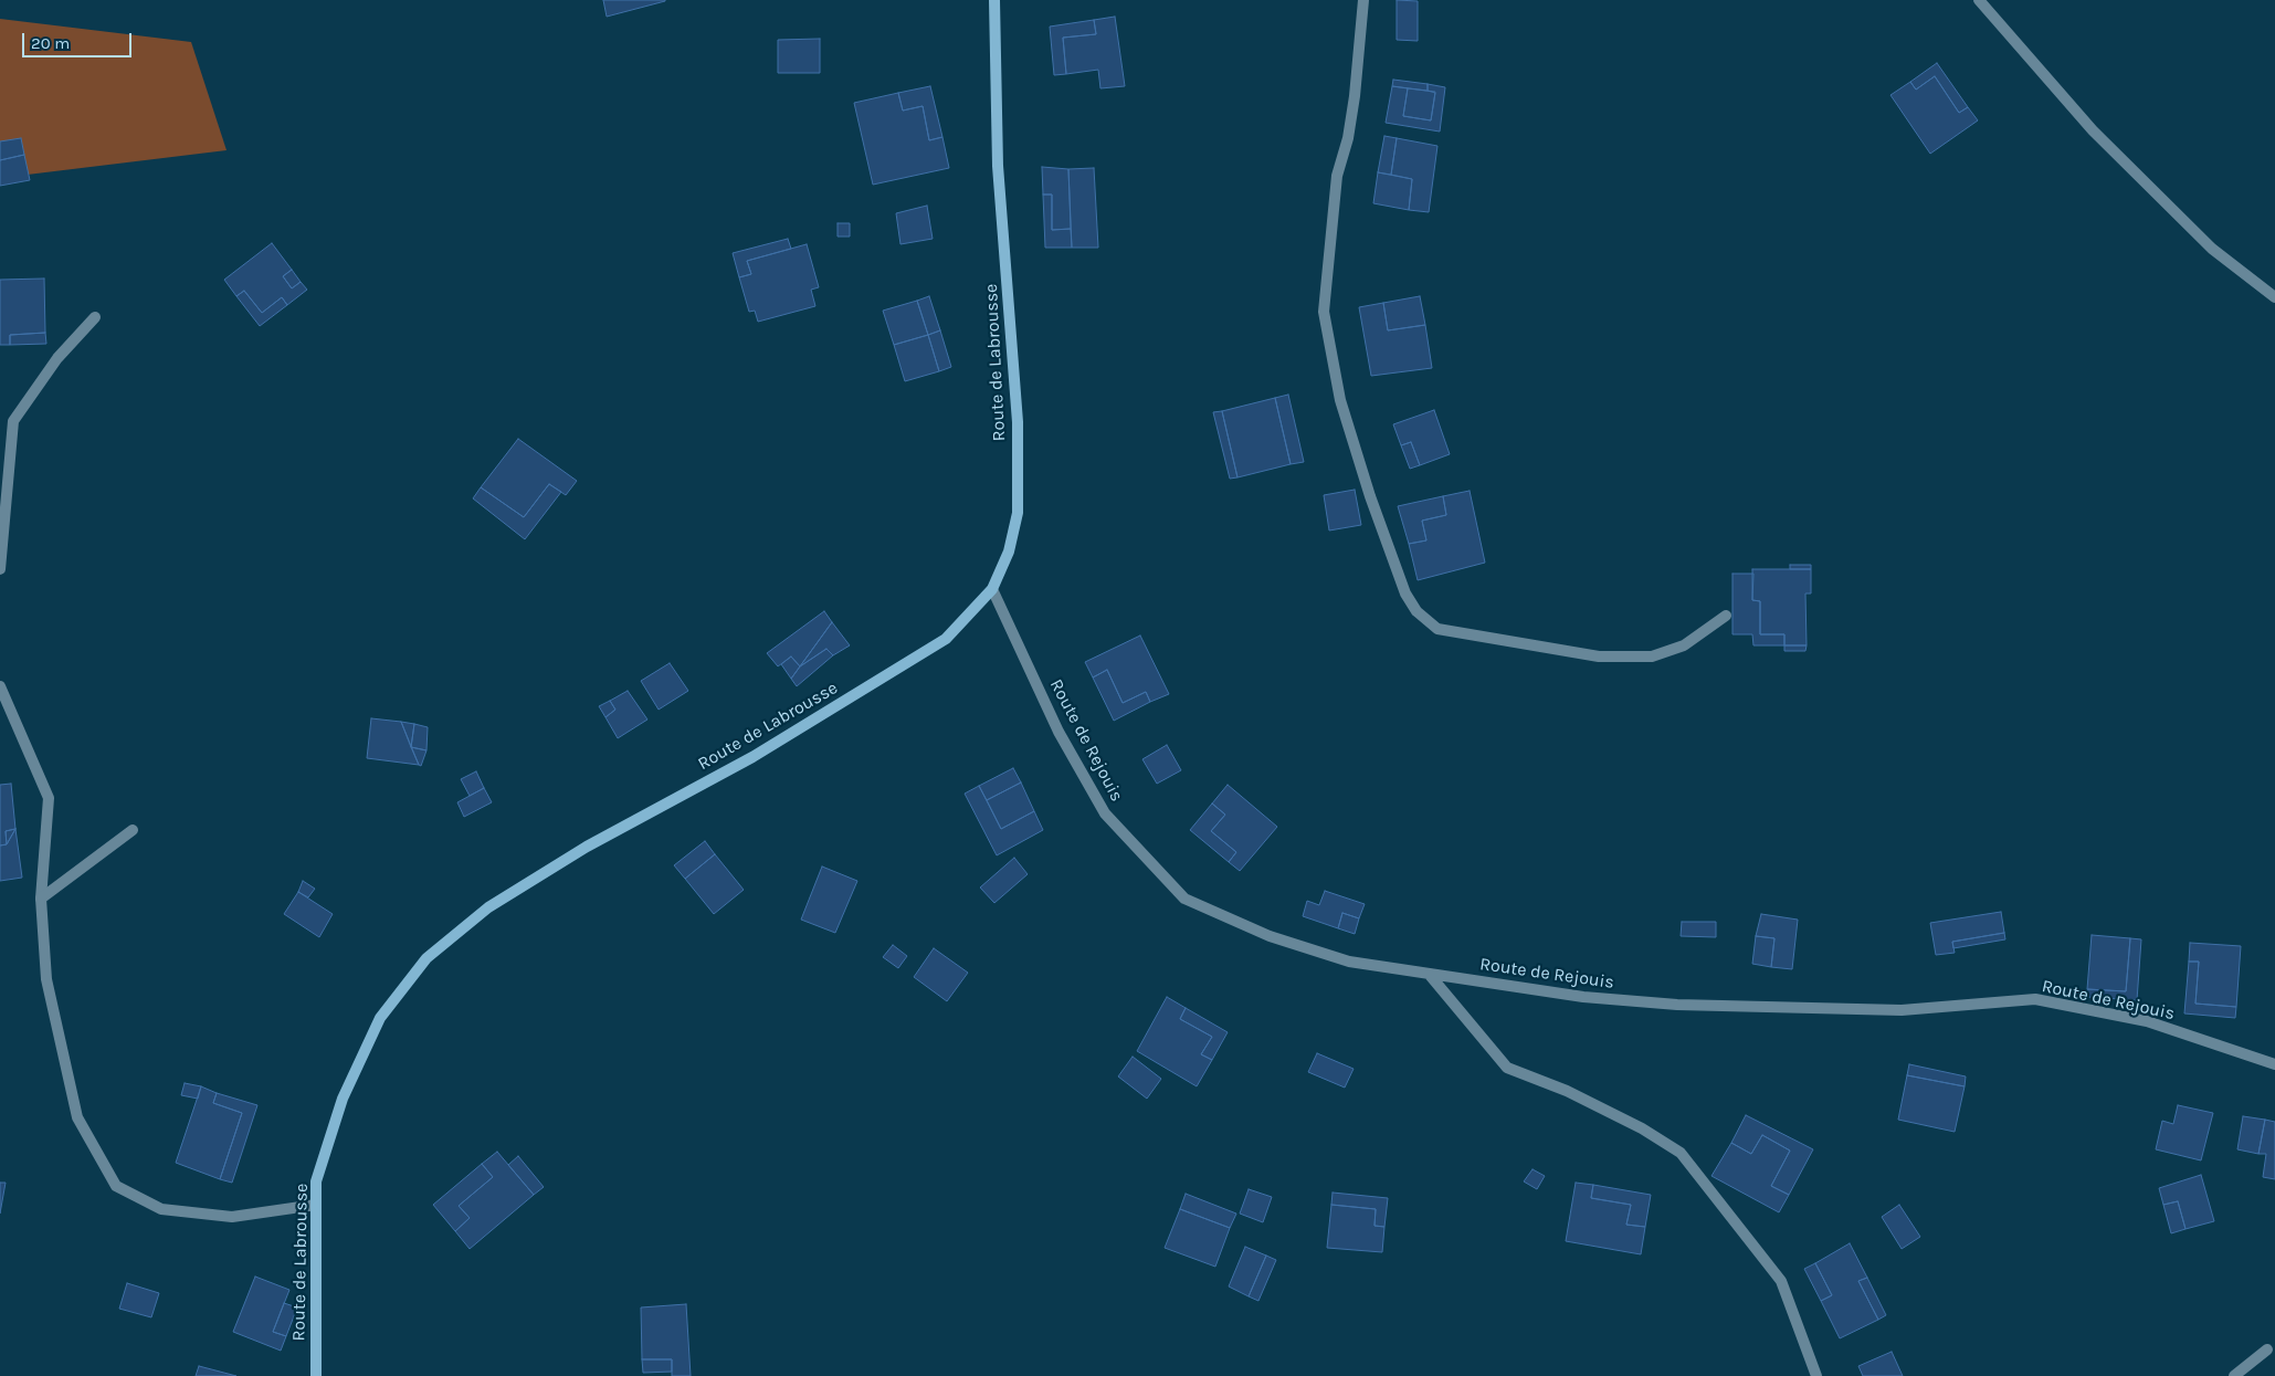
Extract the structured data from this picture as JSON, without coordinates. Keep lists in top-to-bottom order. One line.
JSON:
{"streets":{"street":["Route de Labrousse","Route de Rejouis"]},"crossings":[["Route de Labrousse","Route de Rejouis"]],"scale_bar":"20 m"}
